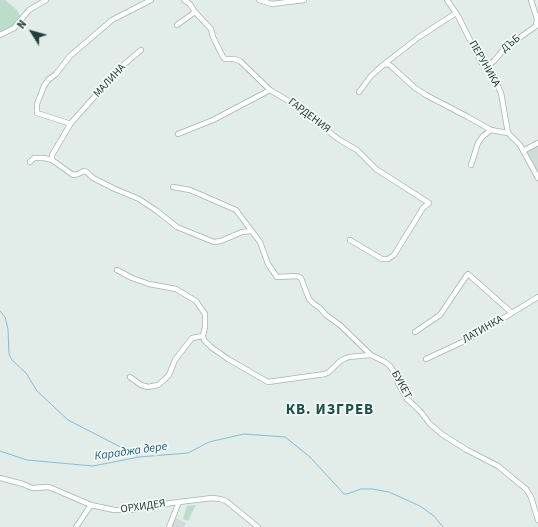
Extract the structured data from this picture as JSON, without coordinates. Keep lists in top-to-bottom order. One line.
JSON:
{"streets":{"street":["ДЪБ","ПЕРУНИКА","МАЛИНА","ГАРДЕНИЯ","ЛАТИНКА","БУКЕТ","ОРХИДЕЯ"]},"crossings":[["ДЪБ","ПЕРУНИКА"]],"districts":["КВ. ИЗГРЕВ"],"water":["Караджа дере"],"north":"top left"}
